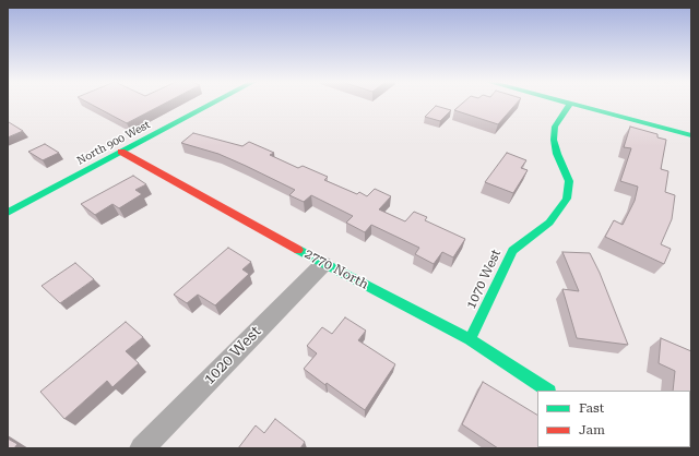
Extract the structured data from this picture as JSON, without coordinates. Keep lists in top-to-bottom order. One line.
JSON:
{"streets":{"street":["North 900 West","2770 North","1070 West","1020 West"]},"crossings":[["North 900 West","2770 North"],["2770 North","1070 West"],["2770 North","1020 West"]],"legend":["Fast","Jam"]}
